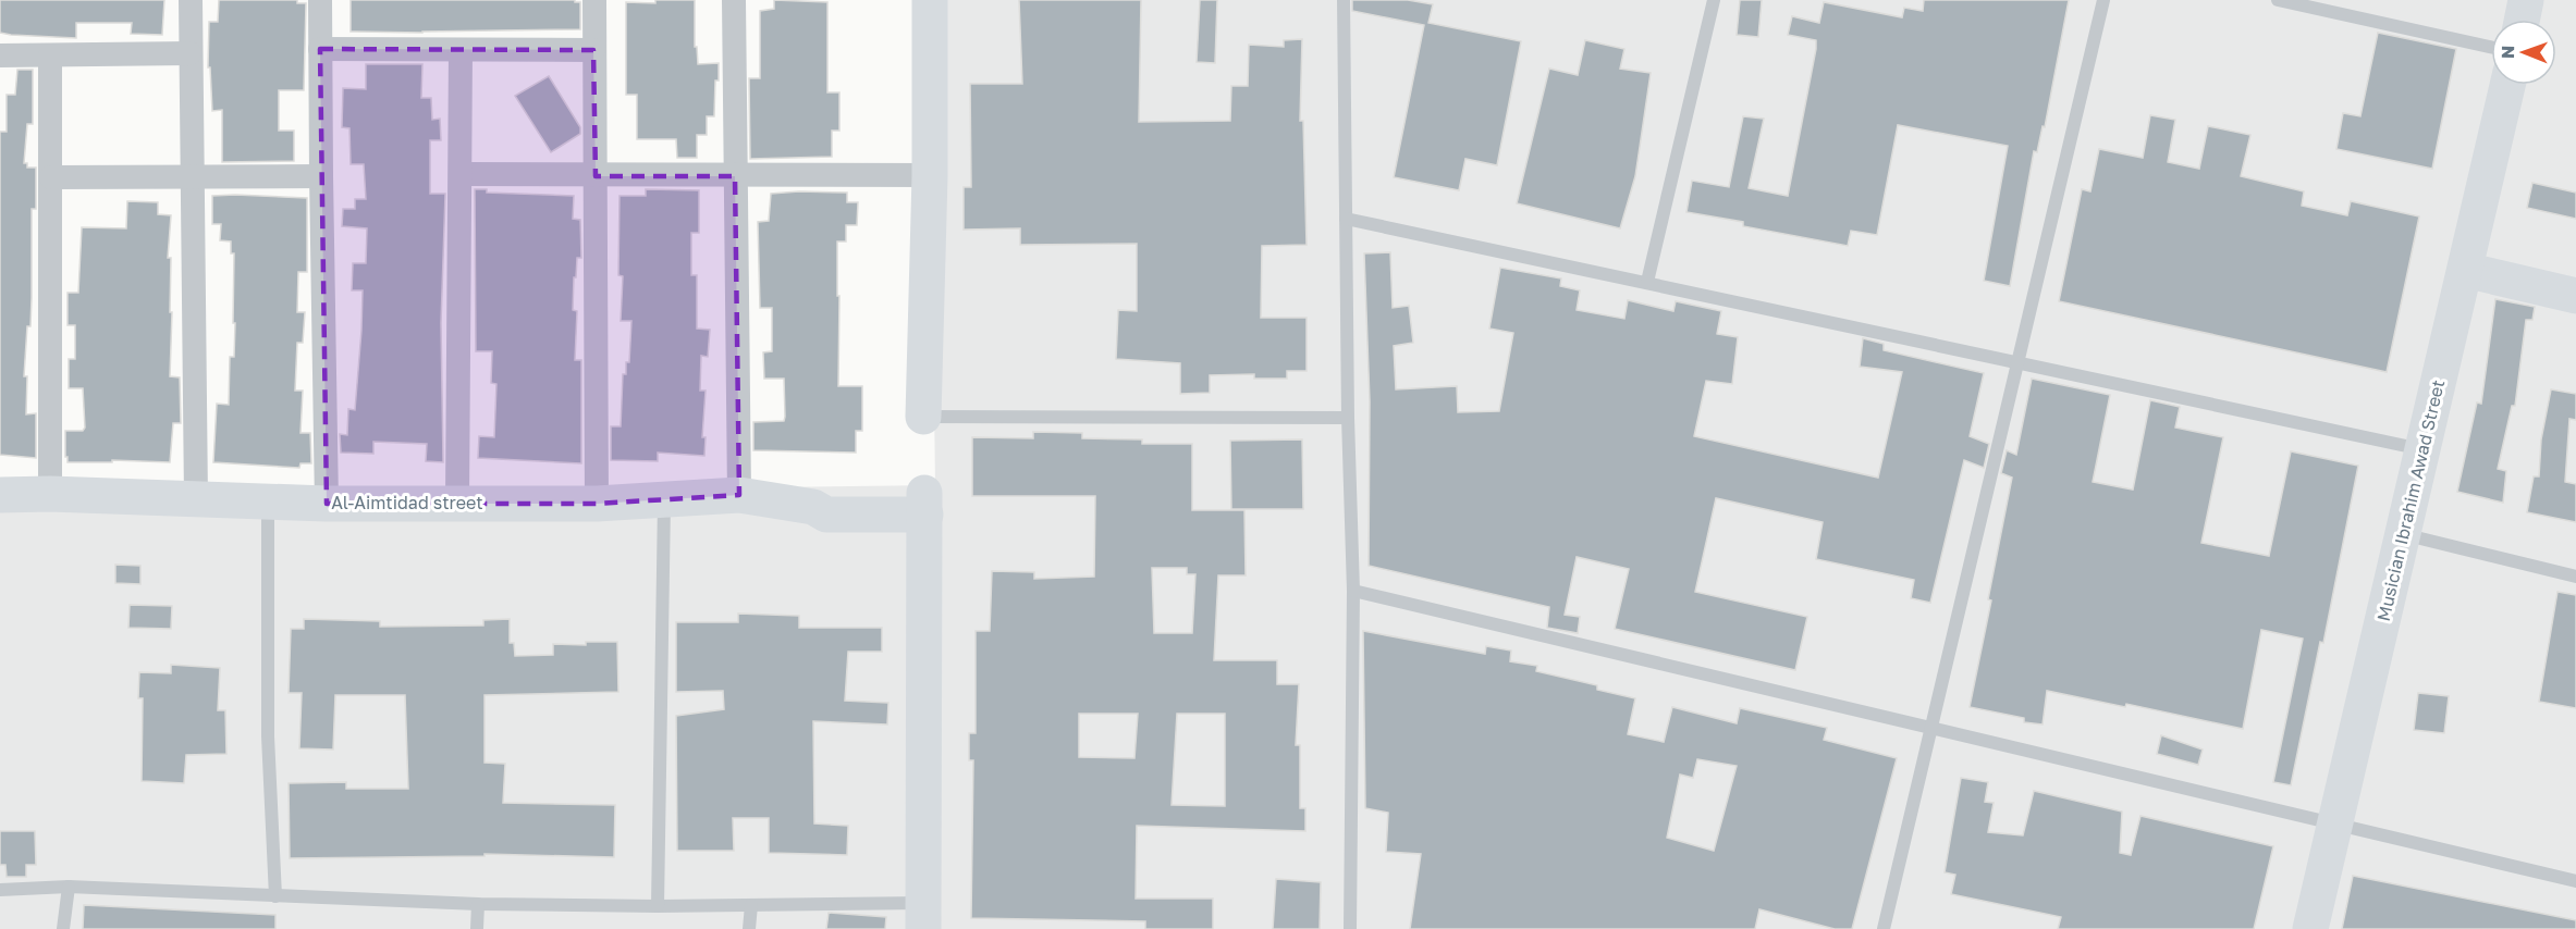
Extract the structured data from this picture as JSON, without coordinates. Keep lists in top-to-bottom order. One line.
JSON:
{"streets":{"street":["Musician Ibrahim Awad Street","Al-Aimtidad street"]},"north":"left"}
